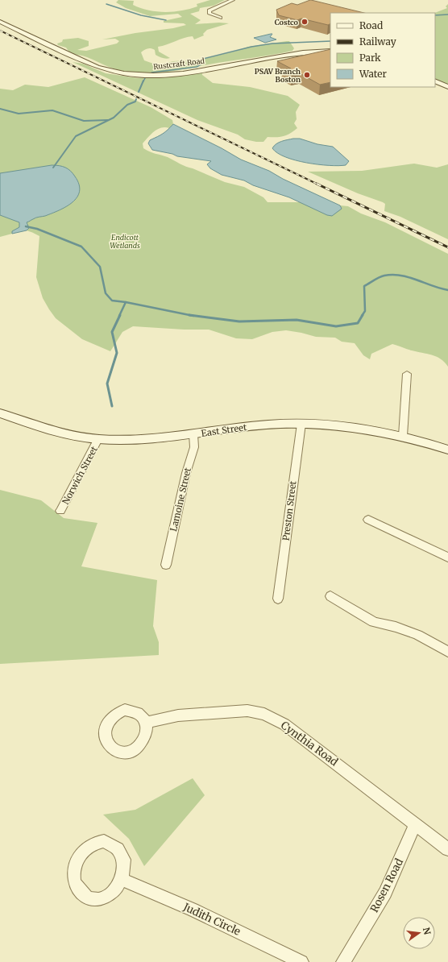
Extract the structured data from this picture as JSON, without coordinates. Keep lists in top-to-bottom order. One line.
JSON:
{"streets":{"main road":["Rustcraft Road","East Street"],"street":["Norwich Street","Lamoine Street","Preston Street","Cynthia Road","Rosen Road","Judith Circle"]},"crossings":[["East Street","Norwich Street"],["East Street","Lamoine Street"],["East Street","Preston Street"],["Cynthia Road","Rosen Road"]],"parks":["Endicott Wetlands"],"places":["Costco","PSAV Branch Boston"],"legend":["Road","Railway","Park","Water"],"north":"right"}
